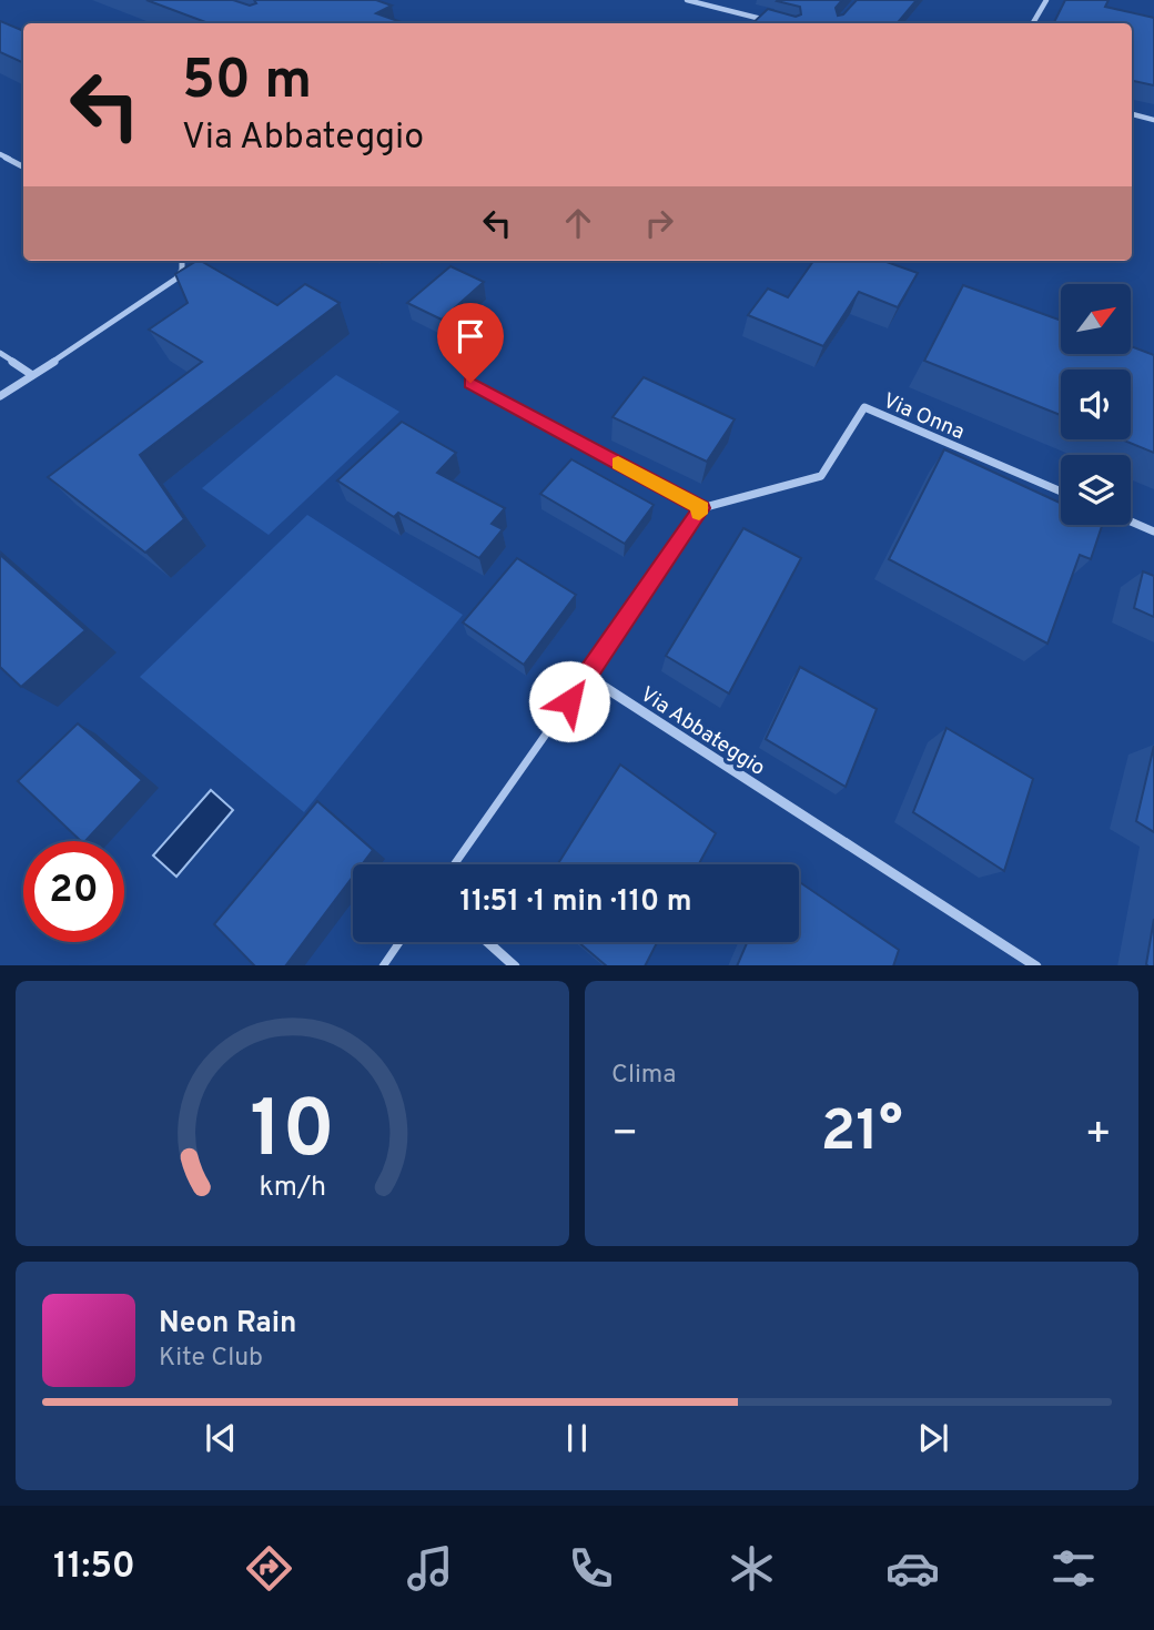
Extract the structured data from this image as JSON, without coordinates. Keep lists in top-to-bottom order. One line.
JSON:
{"streets":{"street":["Via Onna","Via Abbateggio"]},"north":"top right","page":{"turn":["50 m","Via Abbateggio"],"limit":"20","trip":"11:51 · 1 min · 110 m","tile":"Clima","heat":["−","21°","+"],"song":["Neon Rain","Kite Club"],"tabs":"11:50","gauge":["10","km/h"]}}
